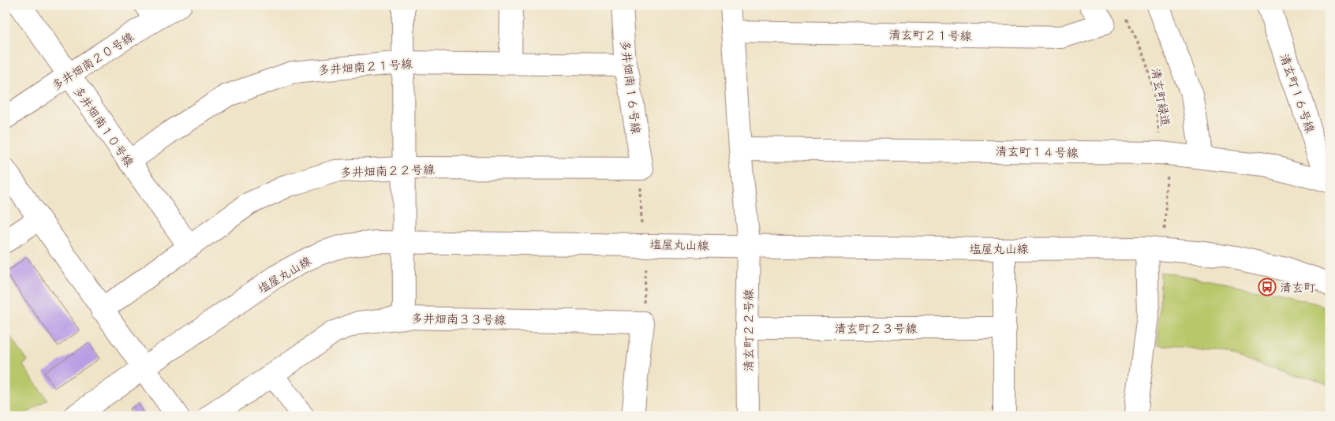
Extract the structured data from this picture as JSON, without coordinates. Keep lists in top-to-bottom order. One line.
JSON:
{"streets":{"street":["清玄町２１号線","多井畑南２０号線","多井畑南２１号線","多井畑南１６号線","清玄町１６号線","多井畑南１０号線","清玄町１４号線","多井畑南２２号線","塩屋丸山線","多井畑南３３号線","清玄町２３号線","清玄町２２号線"],"path":["清玄町緑道"]},"crossings":[["清玄町２１号線","清玄町２２号線"],["多井畑南２０号線","多井畑南１０号線"],["多井畑南２１号線","多井畑南１６号線"],["多井畑南２１号線","多井畑南１０号線"],["多井畑南１６号線","多井畑南２２号線"],["清玄町１６号線","清玄町１４号線"],["清玄町緑道","清玄町１４号線"],["多井畑南１０号線","多井畑南２２号線"],["清玄町１４号線","清玄町２２号線"],["塩屋丸山線","清玄町２２号線"],["清玄町２３号線","清玄町２２号線"]],"places":{"bus stop":["清玄町"]}}
